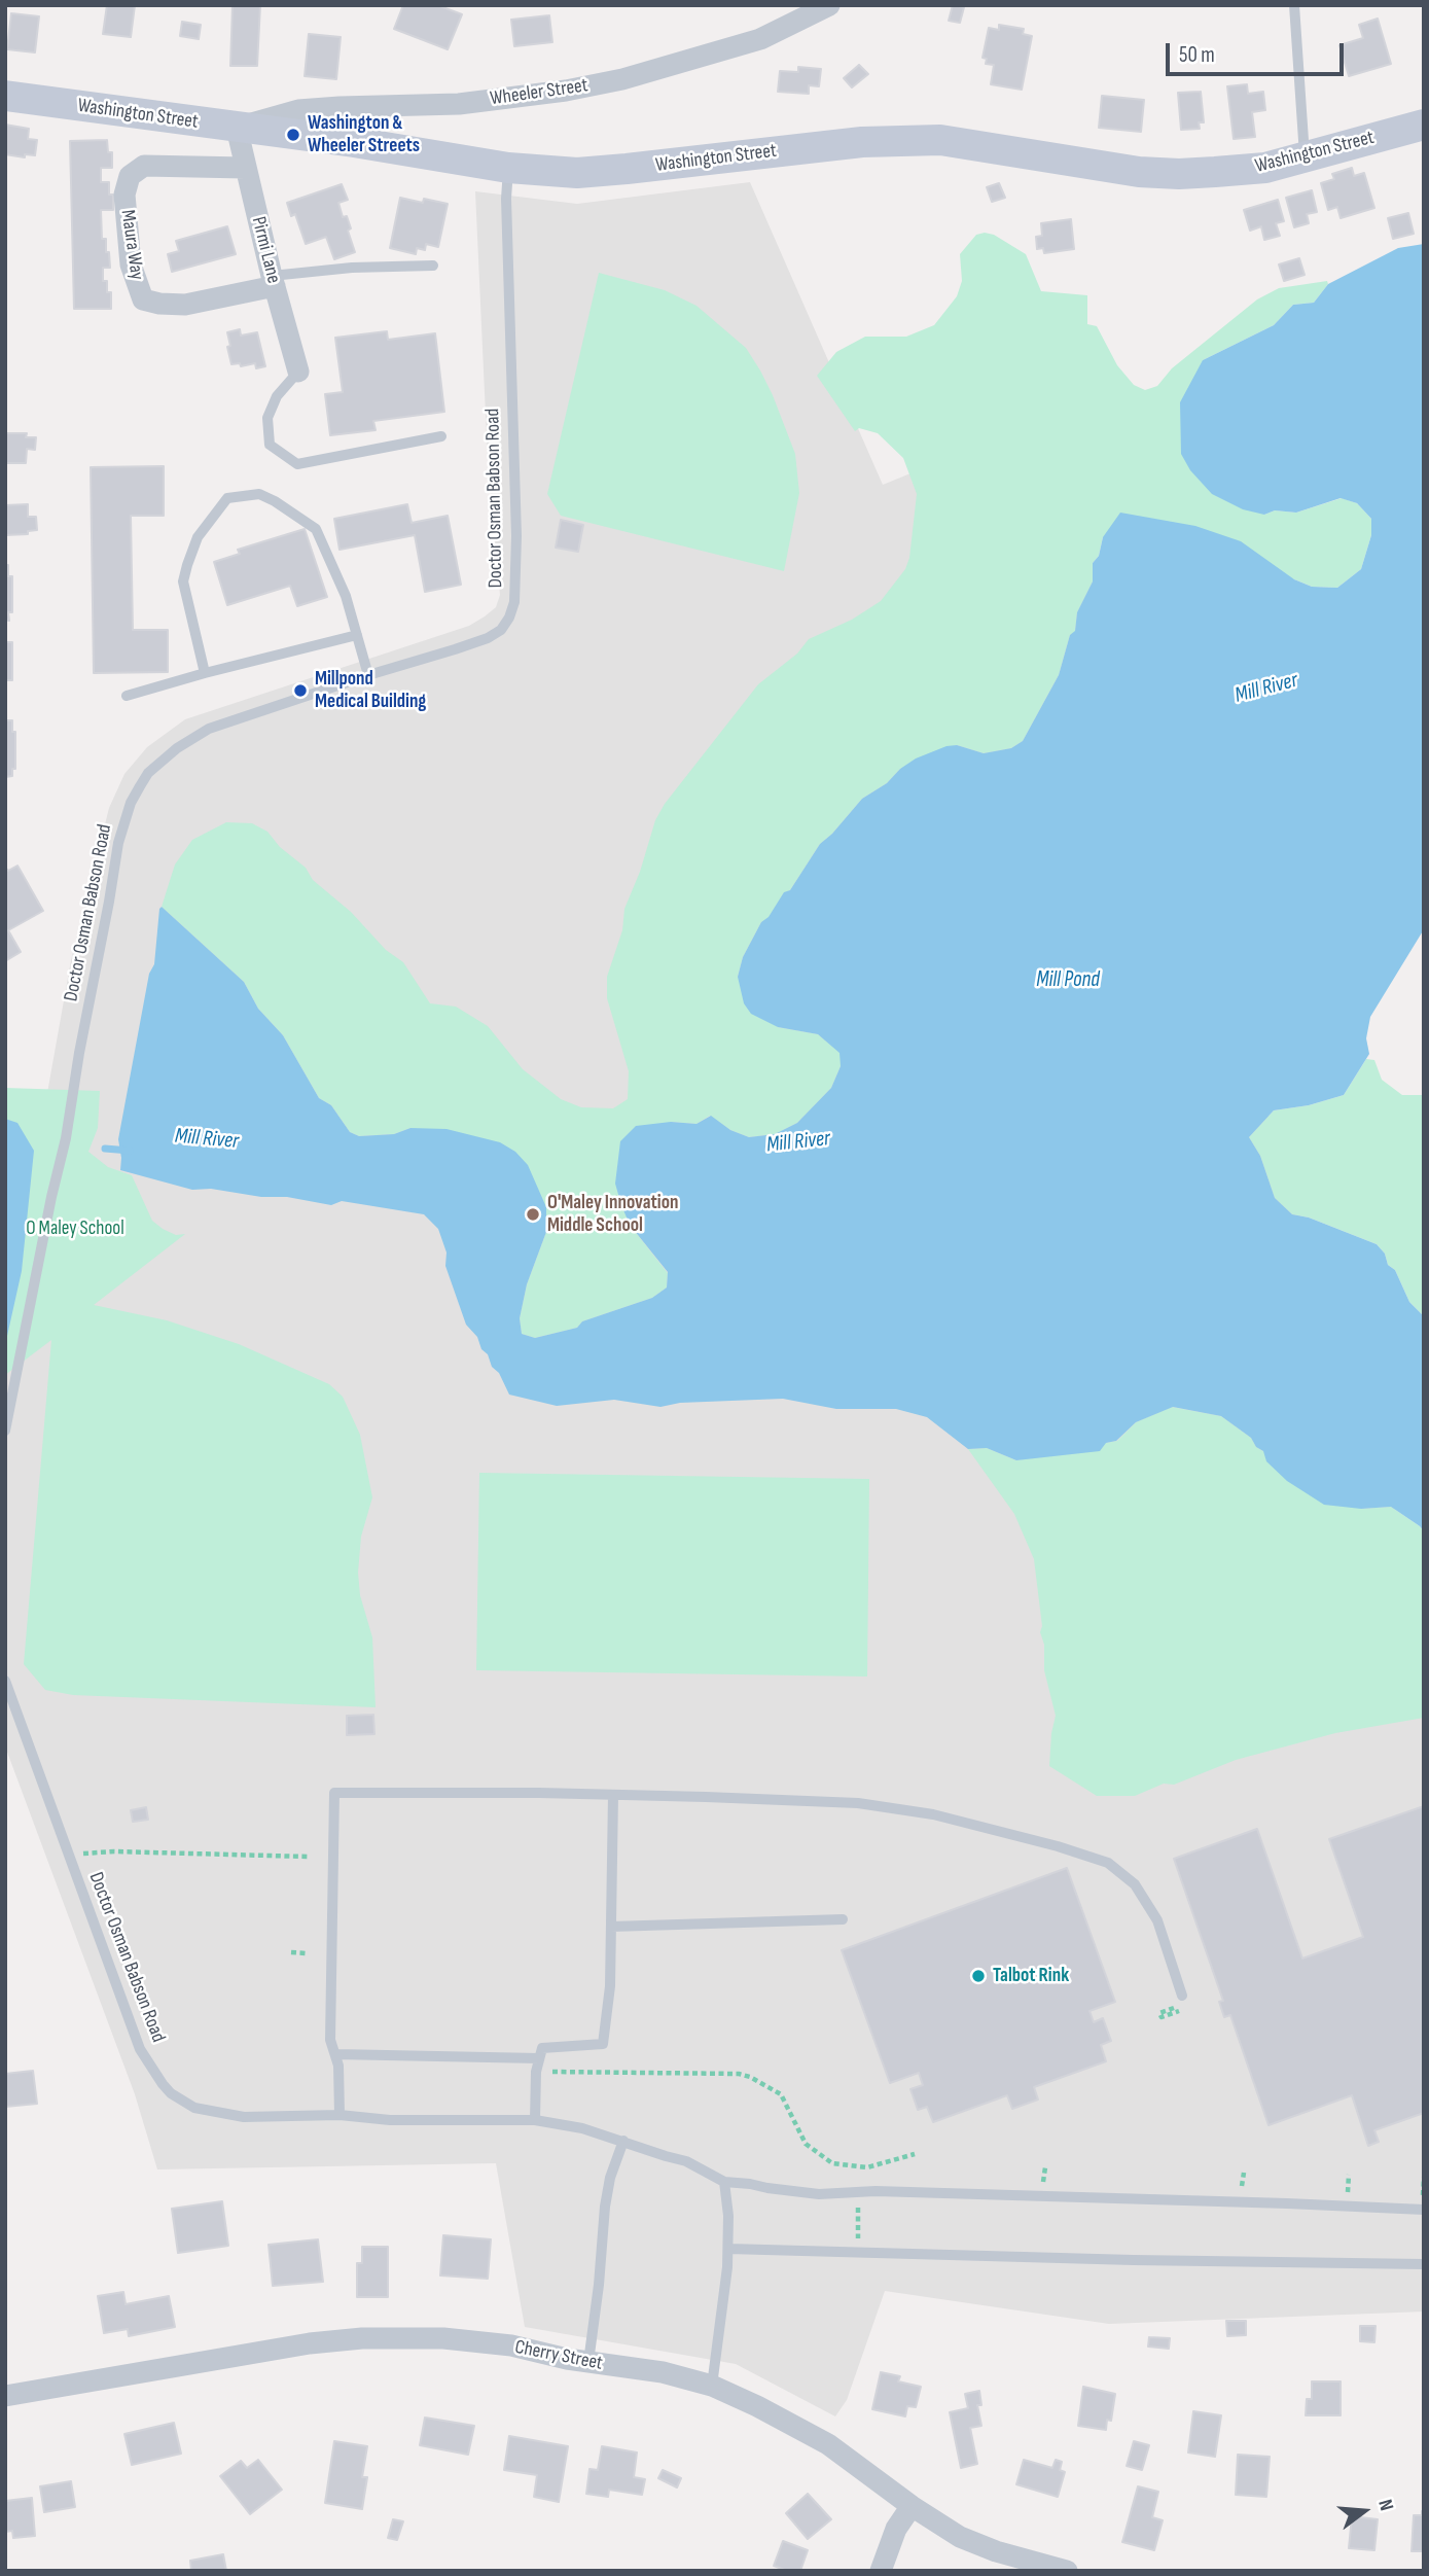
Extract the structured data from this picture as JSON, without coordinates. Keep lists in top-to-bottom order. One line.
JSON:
{"streets":{"main road":["Washington Street"],"street":["Wheeler Street","Maura Way","Pirmi Lane","Cherry Street"],"lane":["Doctor Osman Babson Road"]},"crossings":[["Wheeler Street","Washington Street"],["Wheeler Street","Pirmi Lane"],["Washington Street","Pirmi Lane"],["Washington Street","Doctor Osman Babson Road"],["Maura Way","Pirmi Lane"]],"water":["Mill River","Mill Pond"],"parks":["O Maley School"],"places":["Washington & Wheeler Streets","Millpond Medical Building","O'Maley Innovation Middle School","Talbot Rink"],"scale_bar":"50 m","north":"right"}
